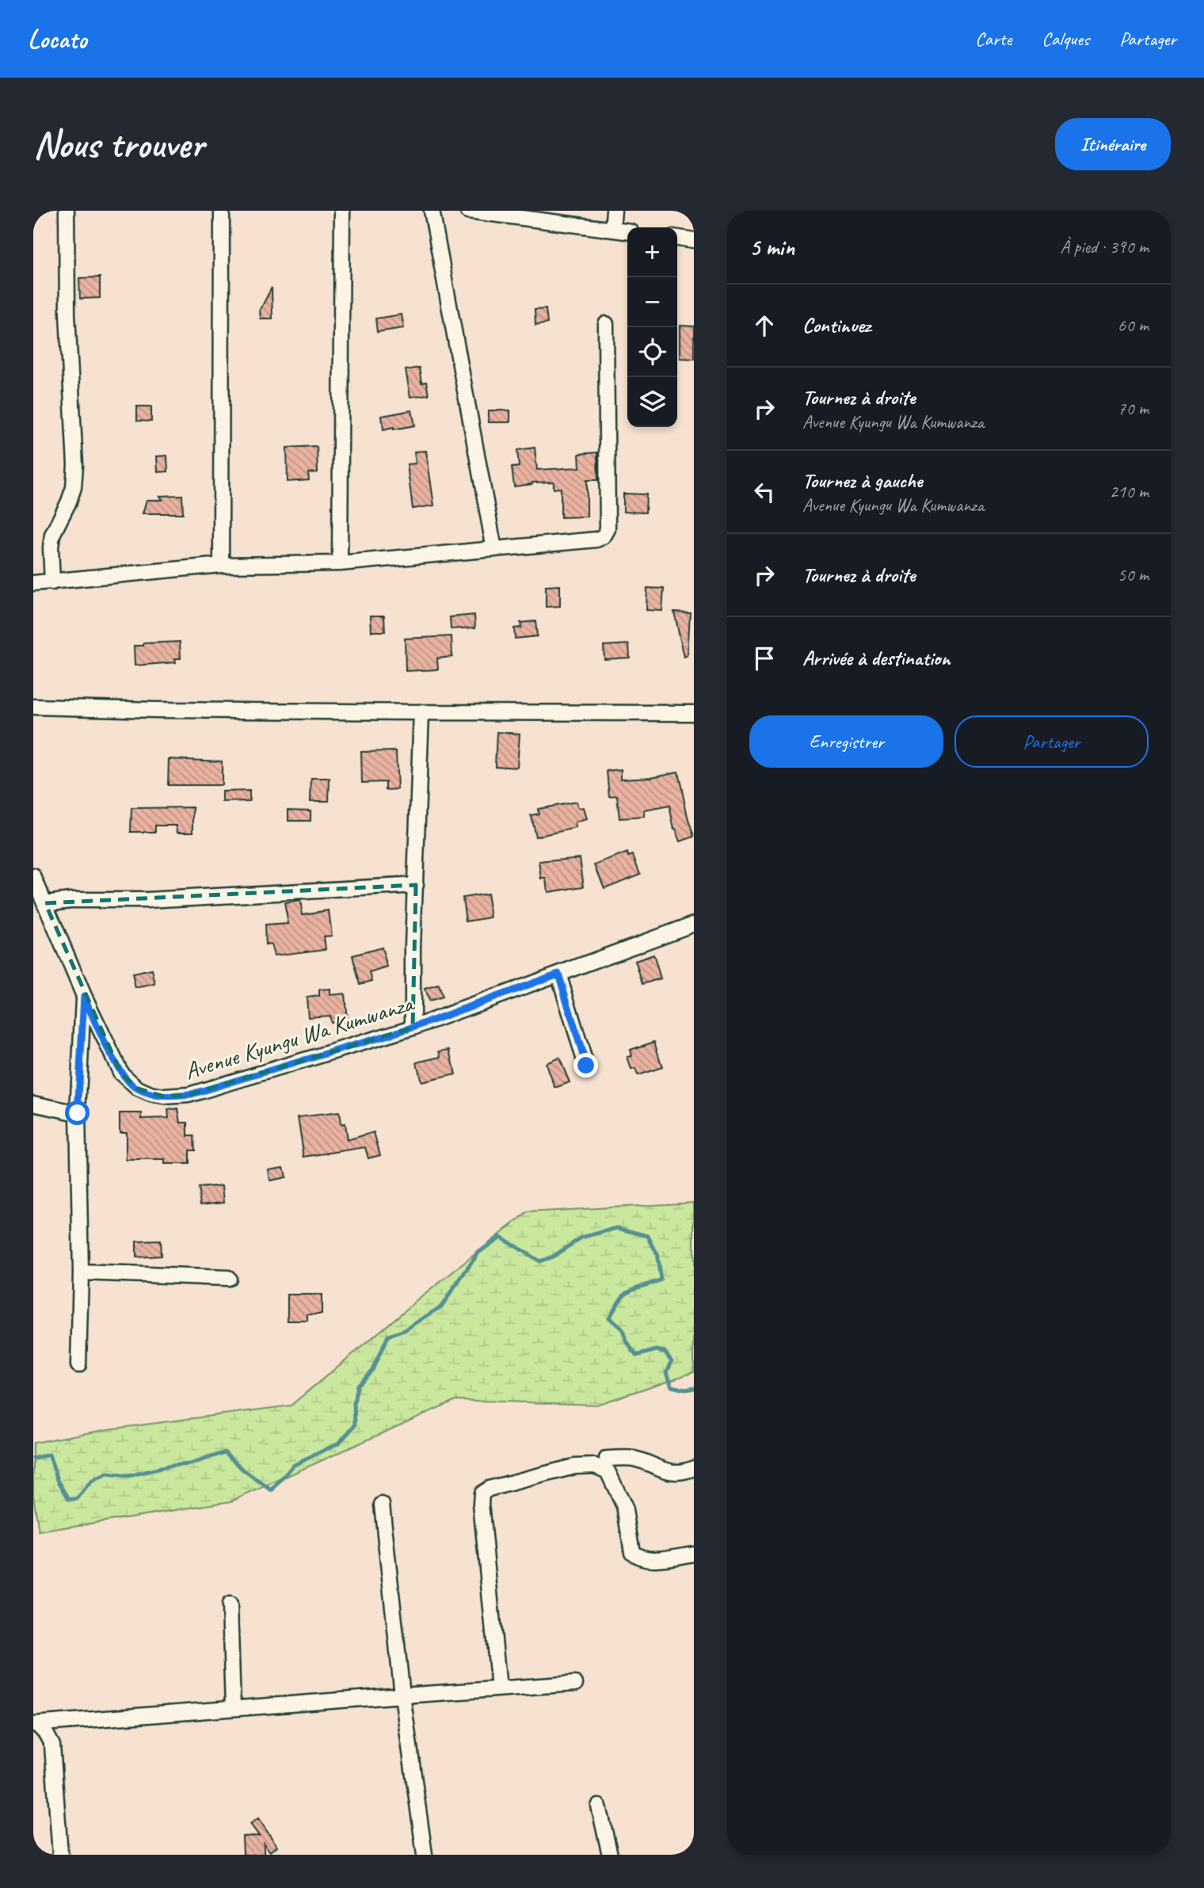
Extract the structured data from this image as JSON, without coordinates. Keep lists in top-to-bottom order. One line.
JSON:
{"streets":{"street":["Avenue Kyungu Wa Kumwanza"]},"page":{"header":"Locato","nav":["Carte","Calques","Partager"],"buttons":["Itinéraire",["Enregistrer","Partager"]],"title":"Nous trouver","heading":["5 min","À pied · 390 m"],"map_buttons":["+","−"],"list":[["Continuez","60 m"],["Tournez à droite","Avenue Kyungu Wa Kumwanza","70 m"],["Tournez à gauche","Avenue Kyungu Wa Kumwanza","210 m"],["Tournez à droite","50 m"],"Arrivée à destination"]}}
